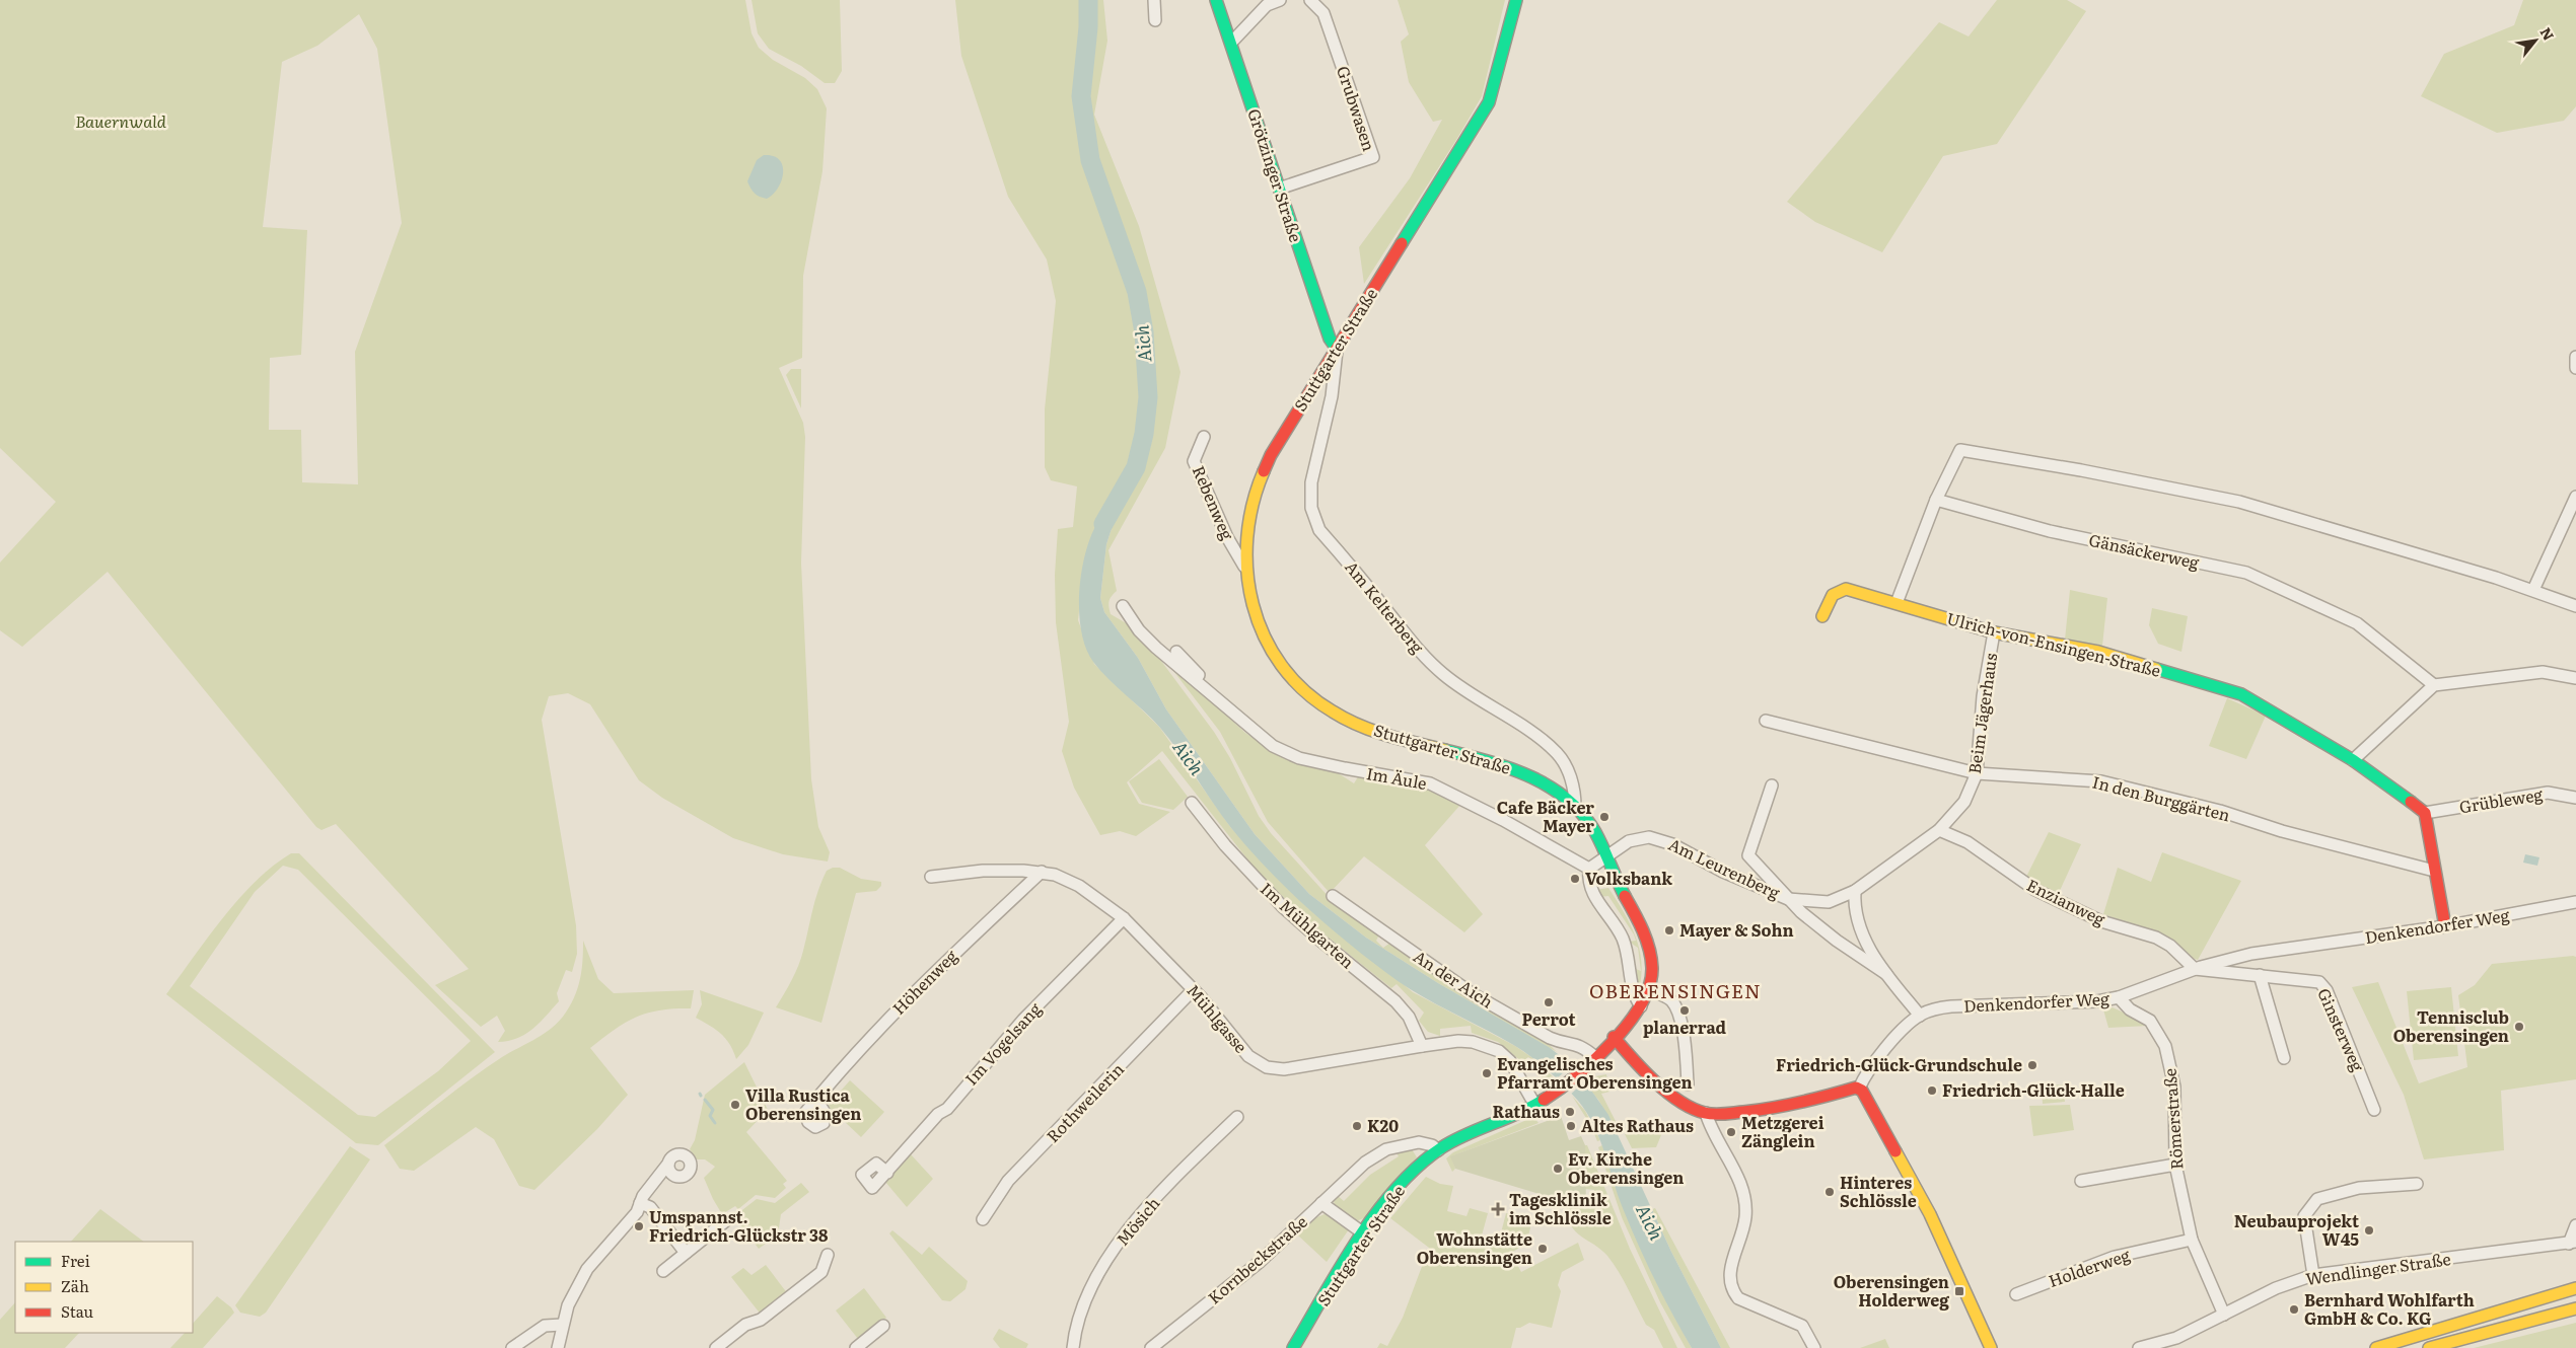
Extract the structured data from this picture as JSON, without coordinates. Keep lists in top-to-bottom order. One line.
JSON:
{"streets":{"main road":["Grötzinger Straße","Stuttgarter Straße","Ulrich-von-Ensingen-Straße"],"street":["Grubwasen","Rebenweg","Gänsäckerweg","Am Kelterberg","Beim Jägerhaus","Im Äule","In den Burggärten","Grübleweg","Am Leurenberg","Enzianweg","Im Mühlgarten","Denkendorfer Weg","An der Aich","Höhenweg","Mühlgasse","Ginsterweg","Im Vogelsang","Rothweilerin","Römerstraße","Mösich","Kornbeckstraße","Holderweg","Wendlinger Straße"]},"crossings":[["Grubwasen","Grötzinger Straße"],["Grötzinger Straße","Stuttgarter Straße"],["Grötzinger Straße","Am Kelterberg"],["Stuttgarter Straße","Rebenweg"],["Stuttgarter Straße","Am Kelterberg"],["Stuttgarter Straße","Am Leurenberg"],["Stuttgarter Straße","An der Aich"],["Stuttgarter Straße","Mühlgasse"],["Stuttgarter Straße","Kornbeckstraße"],["Ulrich-von-Ensingen-Straße","Beim Jägerhaus"],["Ulrich-von-Ensingen-Straße","Grübleweg"],["Beim Jägerhaus","In den Burggärten"],["Beim Jägerhaus","Am Leurenberg"],["Beim Jägerhaus","Enzianweg"],["Am Leurenberg","Denkendorfer Weg"],["Enzianweg","Denkendorfer Weg"],["Enzianweg","Ginsterweg"],["Im Mühlgarten","Mühlgasse"],["Denkendorfer Weg","Ginsterweg"],["Denkendorfer Weg","Römerstraße"],["Höhenweg","Mühlgasse"],["Mühlgasse","Im Vogelsang"],["Mühlgasse","Rothweilerin"],["Römerstraße","Holderweg"],["Römerstraße","Wendlinger Straße"]],"districts":["OBERENSINGEN"],"water":["Aich"],"parks":["Bauernwald"],"places":{"other":["Cafe Bäcker Mayer","Volksbank","Mayer & Sohn","Perrot","planerrad","Tennisclub Oberensingen","Friedrich-Glück-Grundschule","Evangelisches Pfarramt Oberensingen","Friedrich-Glück-Halle","Villa Rustica Oberensingen","Rathaus","K20","Altes Rathaus","Metzgerei Zänglein","Ev. Kirche Oberensingen","Hinteres Schlössle","Umspannst. Friedrich-Glückstr 38","Neubauprojekt W45","Wohnstätte Oberensingen","Bernhard Wohlfarth GmbH & Co. KG"],"health":["Tagesklinik im Schlössle"],"transit":["Oberensingen Holderweg"]},"legend":["Frei","Zäh","Stau"],"north":"top right"}
